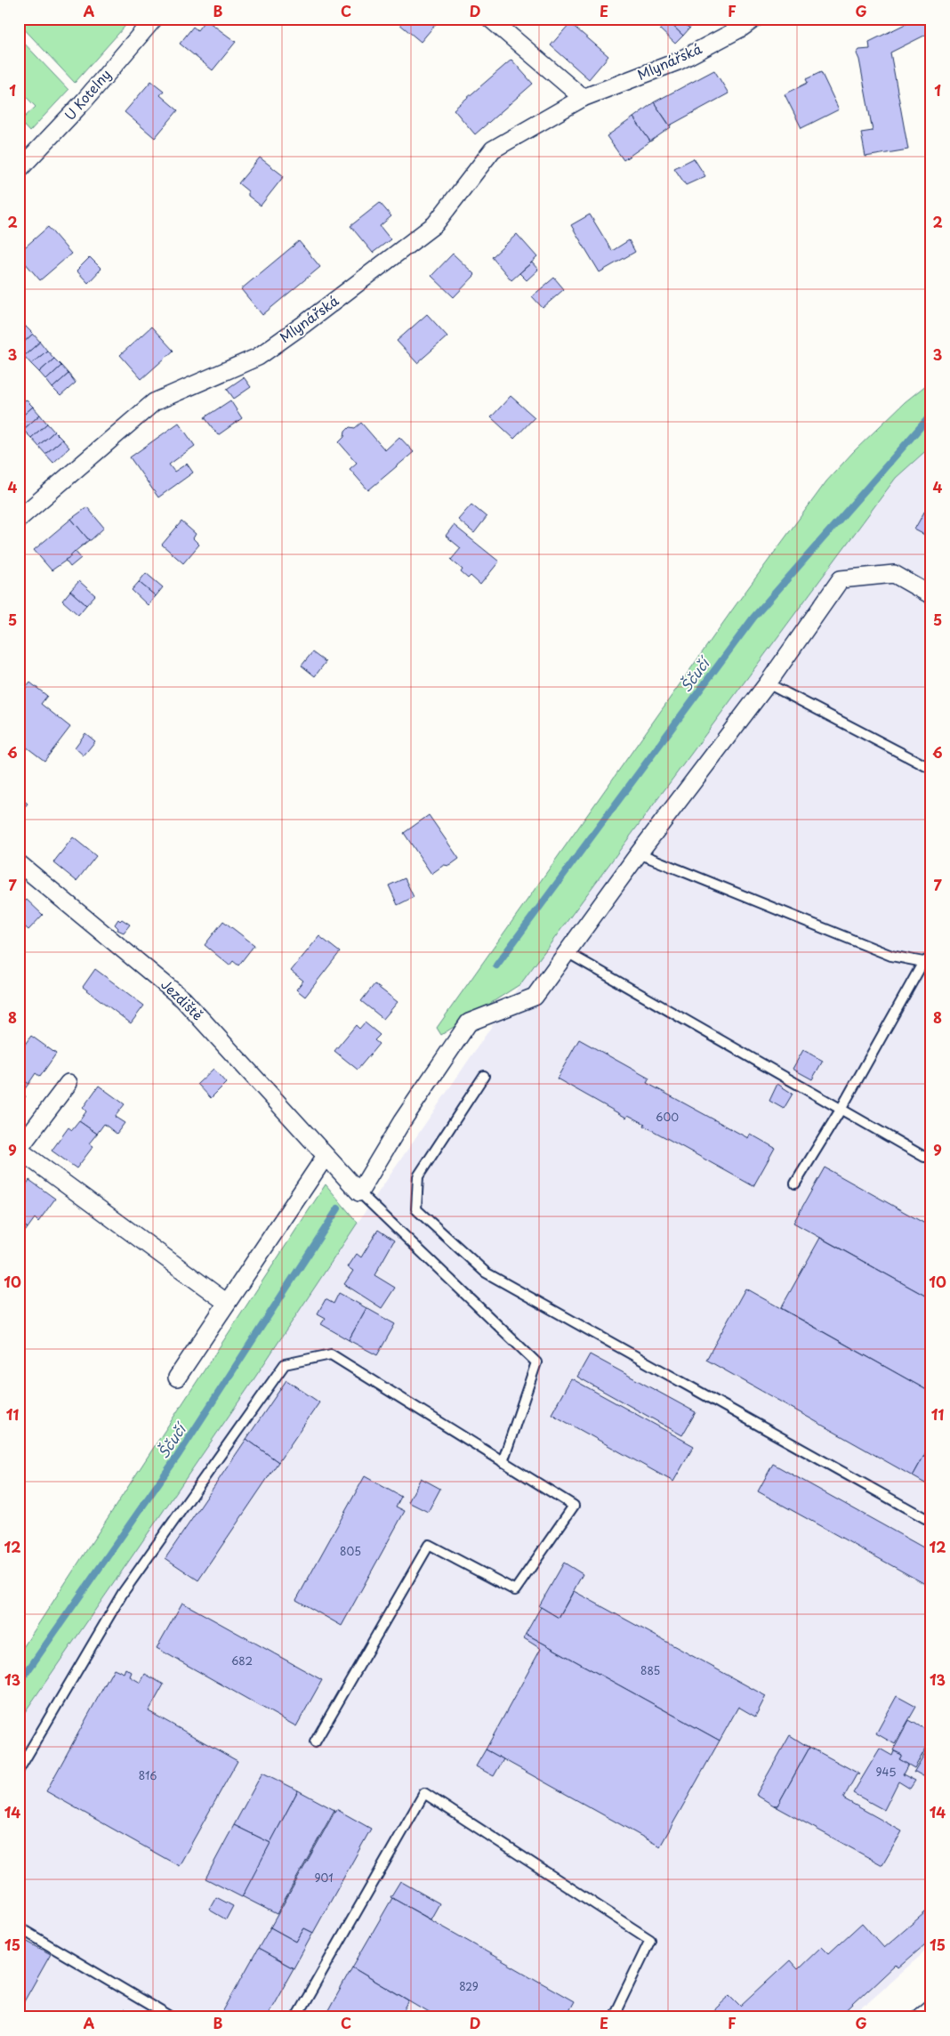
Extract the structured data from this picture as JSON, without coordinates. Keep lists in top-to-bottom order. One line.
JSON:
{"streets":{"street":["Mlynářská","U Kotelny","Jezdiště"]},"water":["Ščučí"],"house_numbers":["600","805","682","885","945","816","901","829"],"grid":{"columns":["A","B","C","D","E","F","G"],"rows":["1","2","3","4","5","6","7","8","9","10","11","12","13","14","15"]}}
